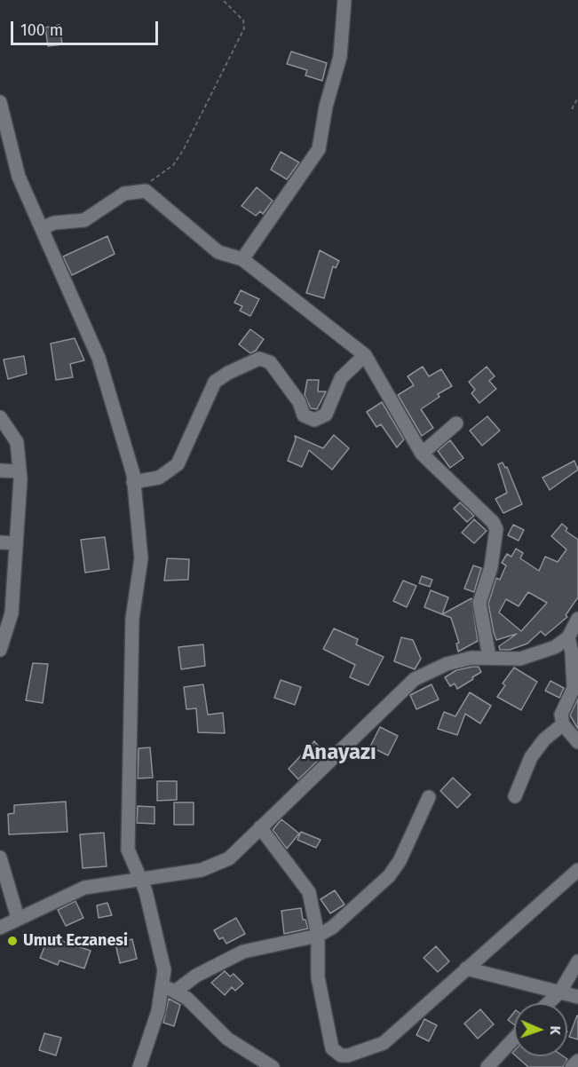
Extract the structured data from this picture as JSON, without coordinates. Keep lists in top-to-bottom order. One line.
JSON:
{"districts":["Anayazı"],"places":["Umut Eczanesi"],"scale_bar":"100 m","north":"right"}
